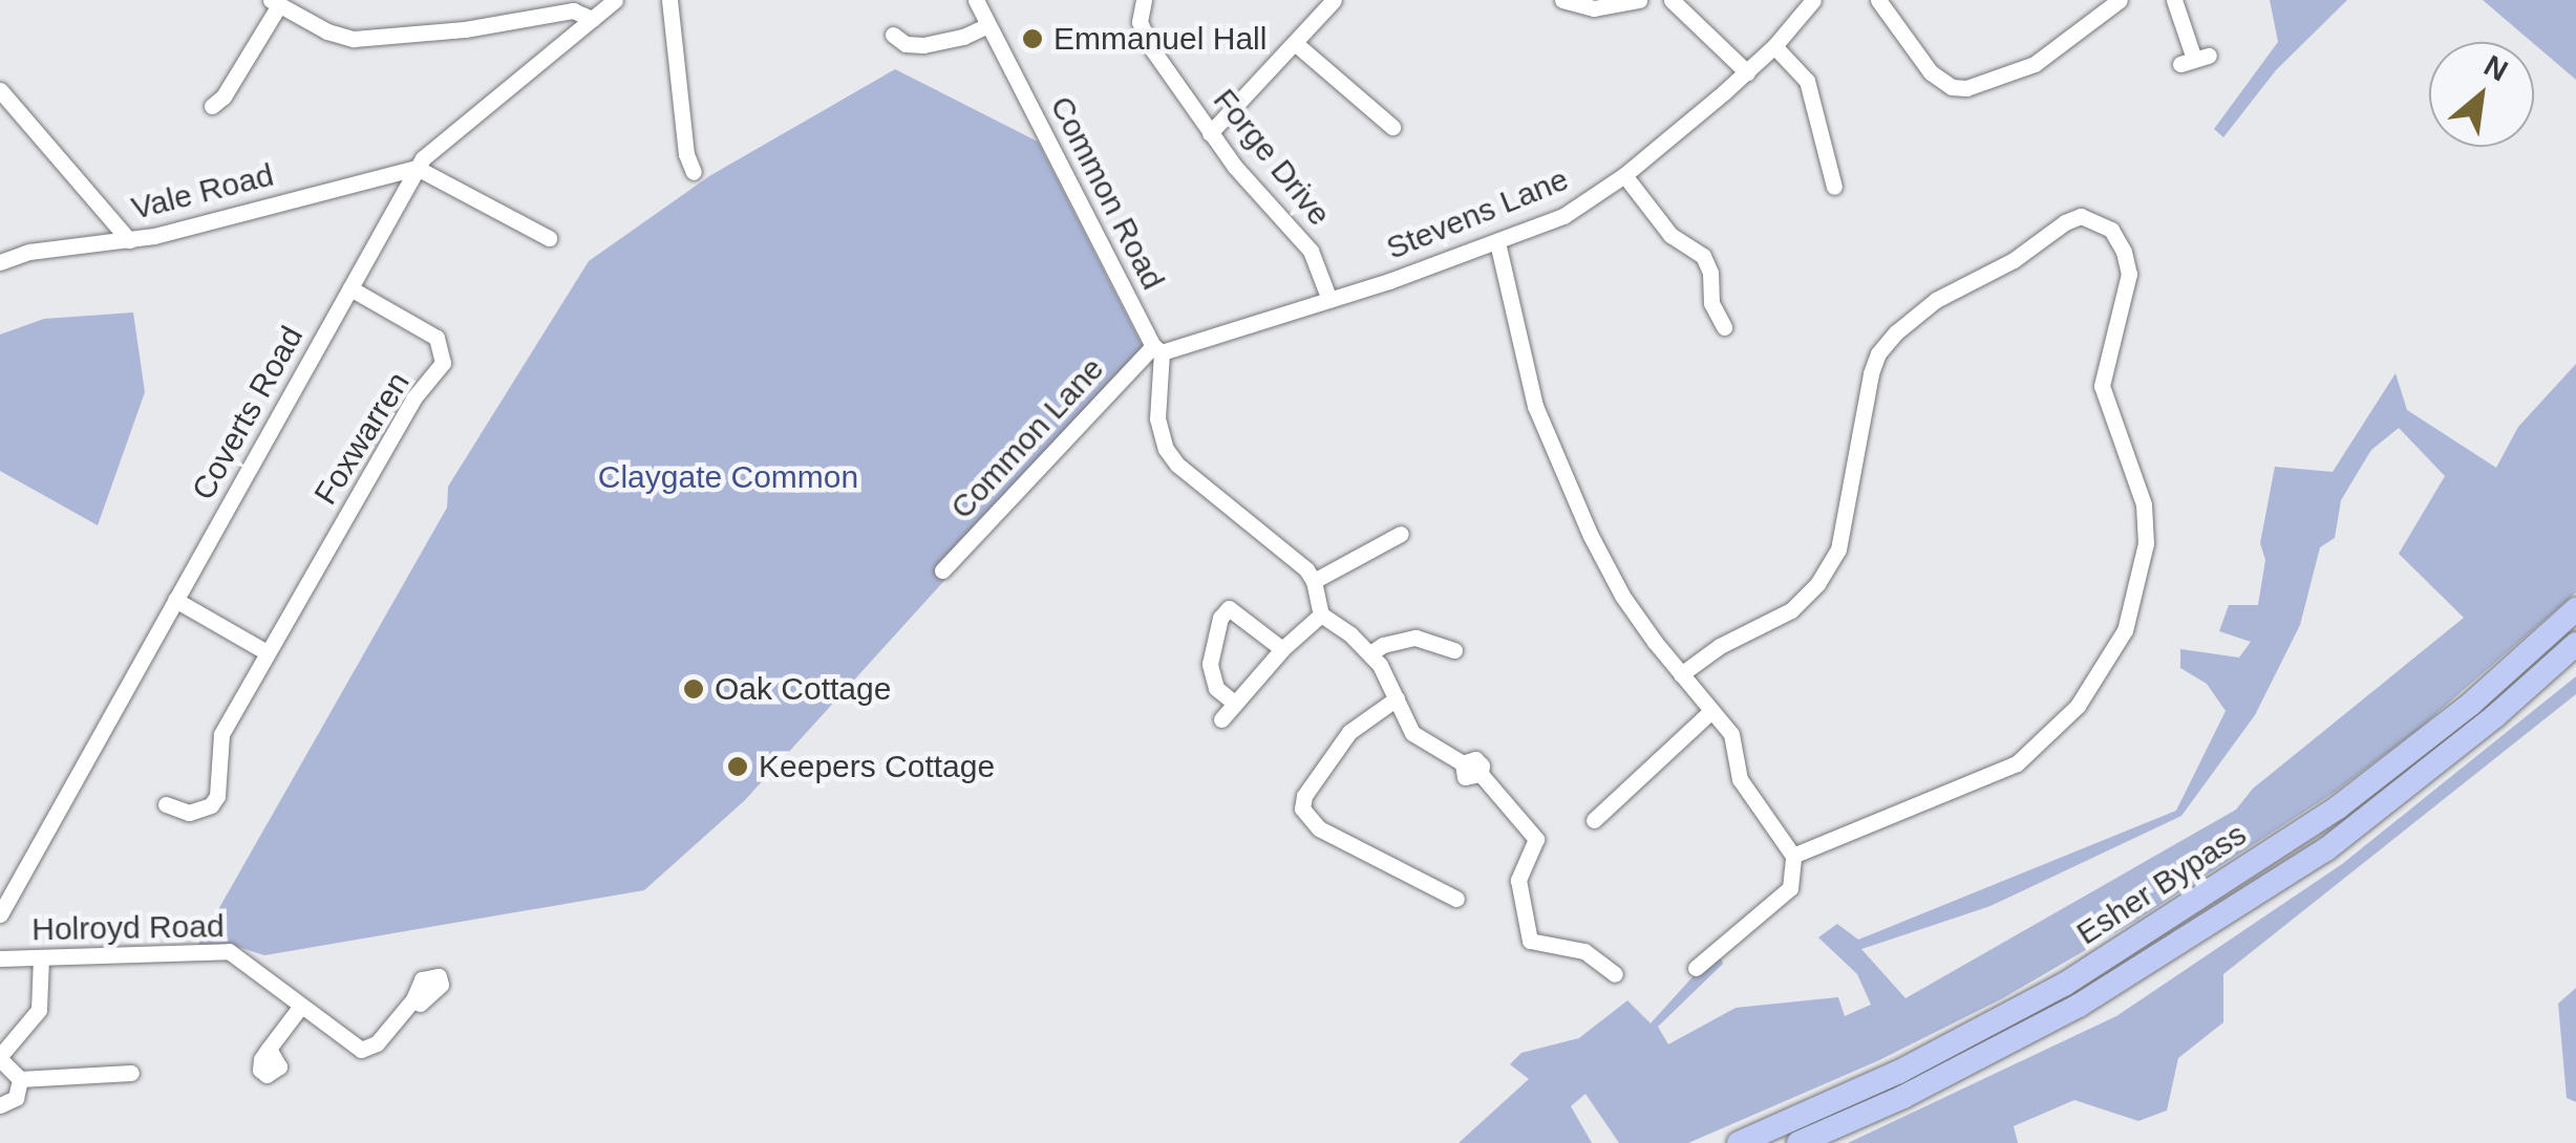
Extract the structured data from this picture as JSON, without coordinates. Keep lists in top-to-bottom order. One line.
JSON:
{"streets":{"highway":["Esher Bypass"],"street":["Forge Drive","Vale Road","Common Road","Stevens Lane","Coverts Road","Foxwarren","Common Lane","Holroyd Road"]},"crossings":[["Forge Drive","Stevens Lane"],["Vale Road","Coverts Road"],["Common Road","Stevens Lane"],["Common Road","Common Lane"],["Stevens Lane","Common Lane"],["Coverts Road","Foxwarren"]],"parks":["Claygate Common"],"places":["Emmanuel Hall","Oak Cottage","Keepers Cottage"],"north":"top right"}
